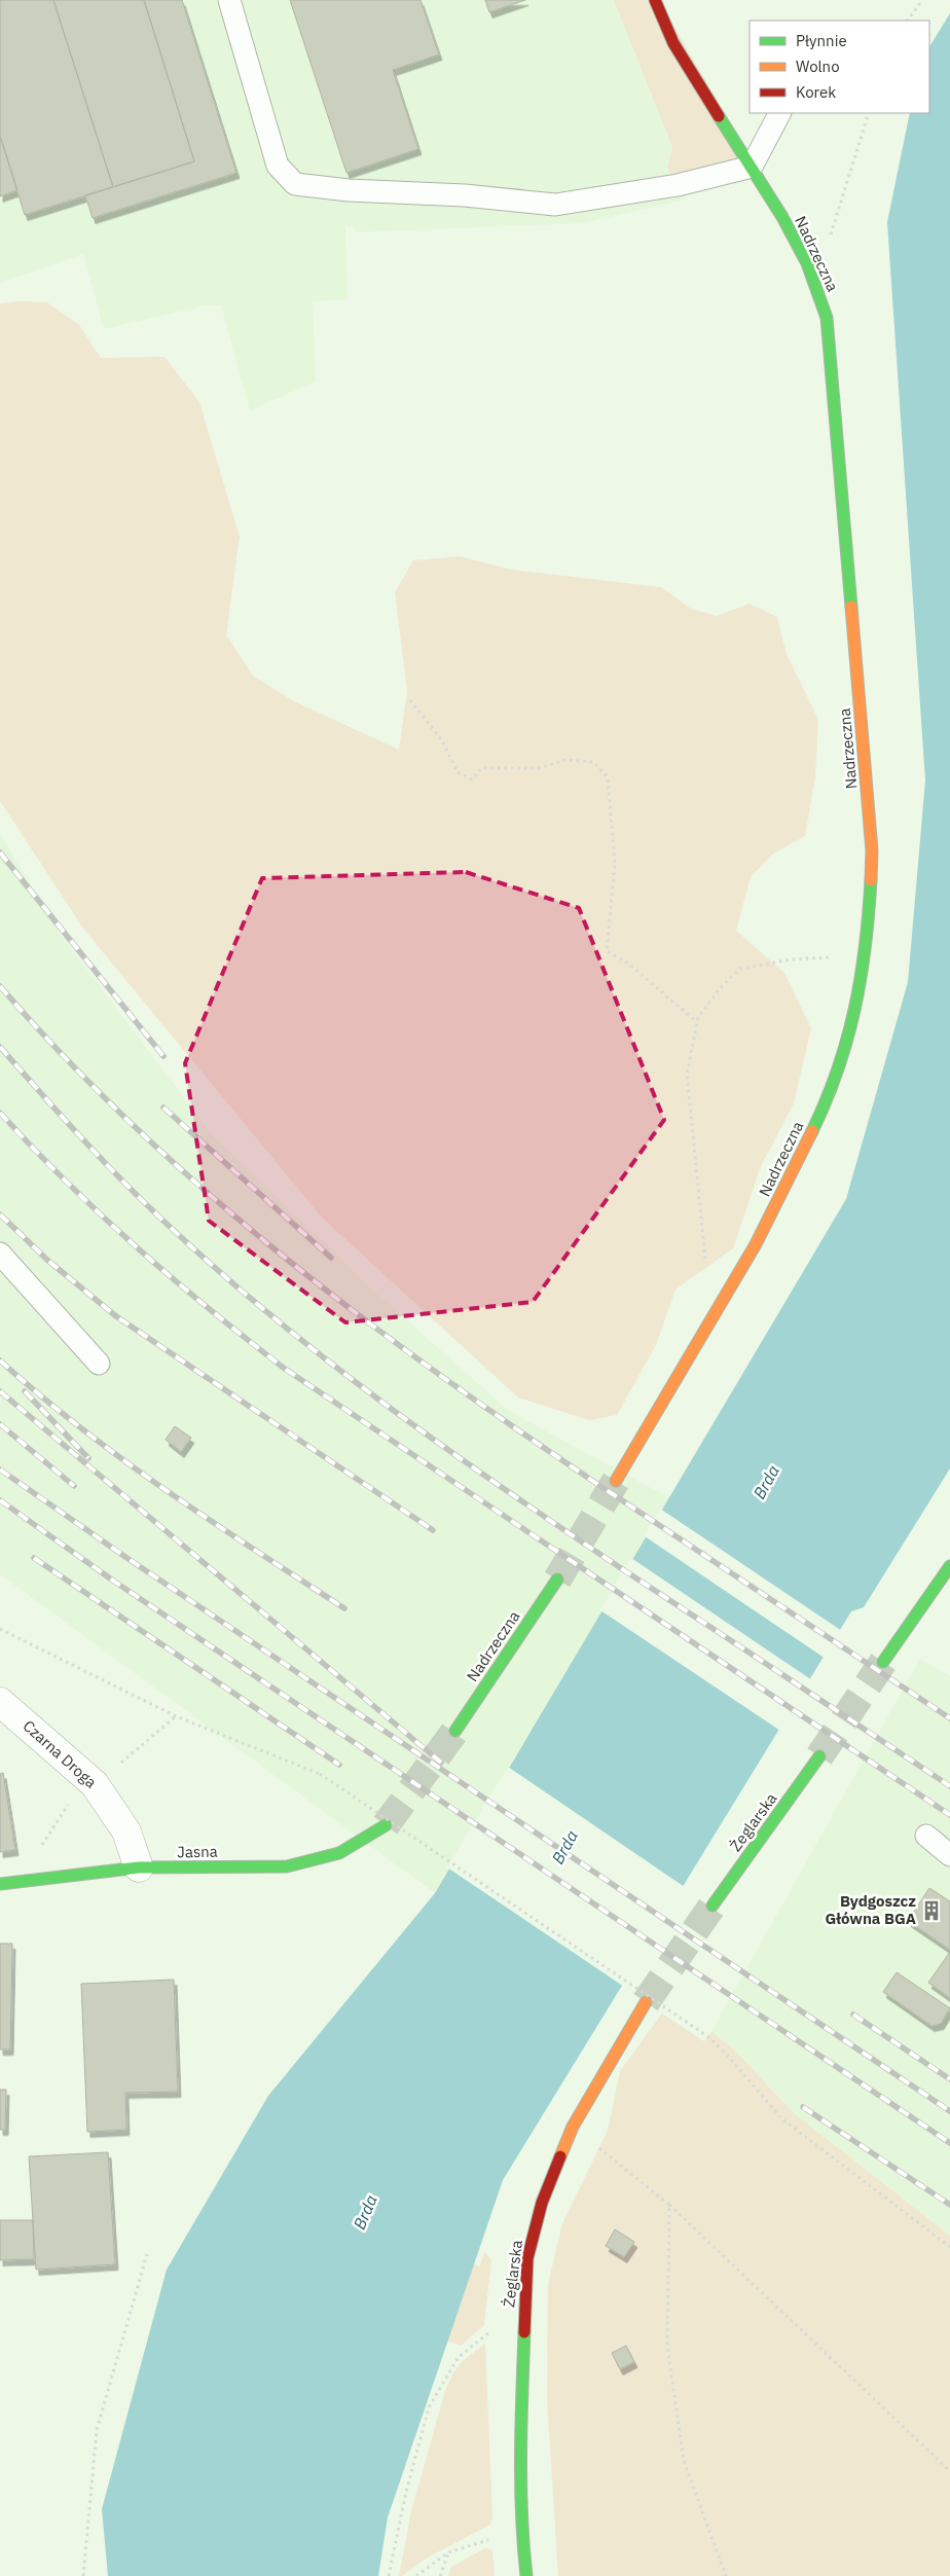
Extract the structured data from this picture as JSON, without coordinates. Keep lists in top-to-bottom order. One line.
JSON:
{"streets":{"street":["Nadrzeczna","Czarna Droga","Żeglarska","Jasna"]},"crossings":[["Czarna Droga","Jasna"]],"water":["Brda"],"places":{"building":["Bydgoszcz Główna BGA"]},"legend":["Płynnie","Wolno","Korek"]}
